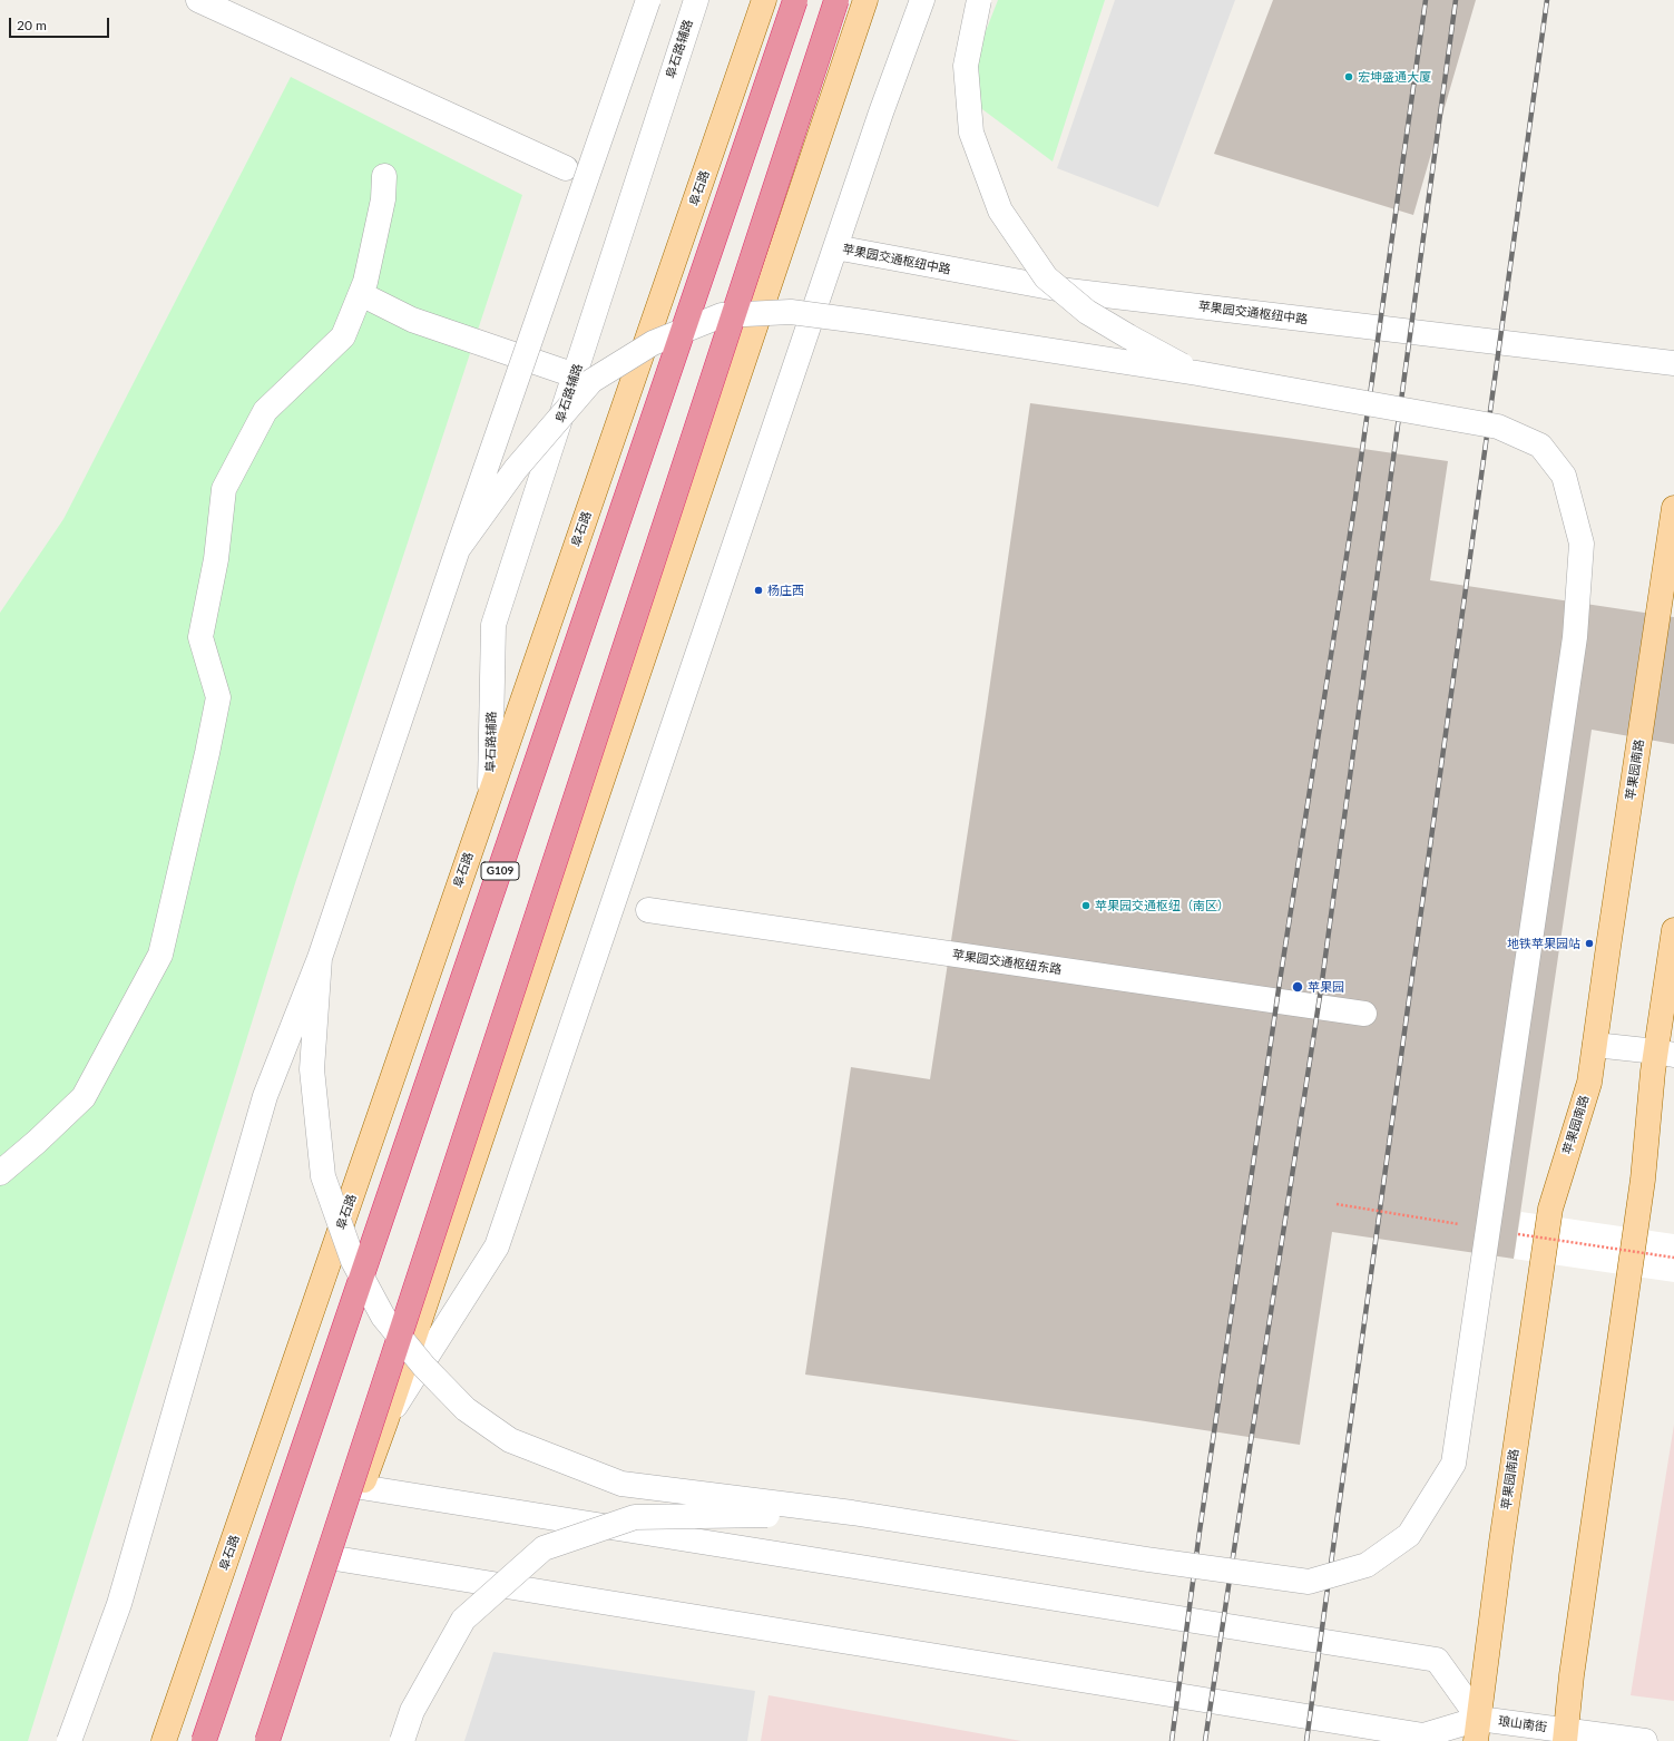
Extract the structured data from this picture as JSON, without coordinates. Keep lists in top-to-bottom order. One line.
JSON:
{"streets":{"highway":["G109"],"main road":["阜石路","苹果园南路"],"street":["阜石路辅路","苹果园交通枢纽中路","苹果园交通枢纽东路","琅山南街"]},"crossings":[["阜石路辅路","阜石路"],["苹果园南路","琅山南街"]],"places":["宏坤盛通大厦","杨庄西","苹果园交通枢纽（南区）","地铁苹果园站","苹果园"],"scale_bar":"20 m"}
